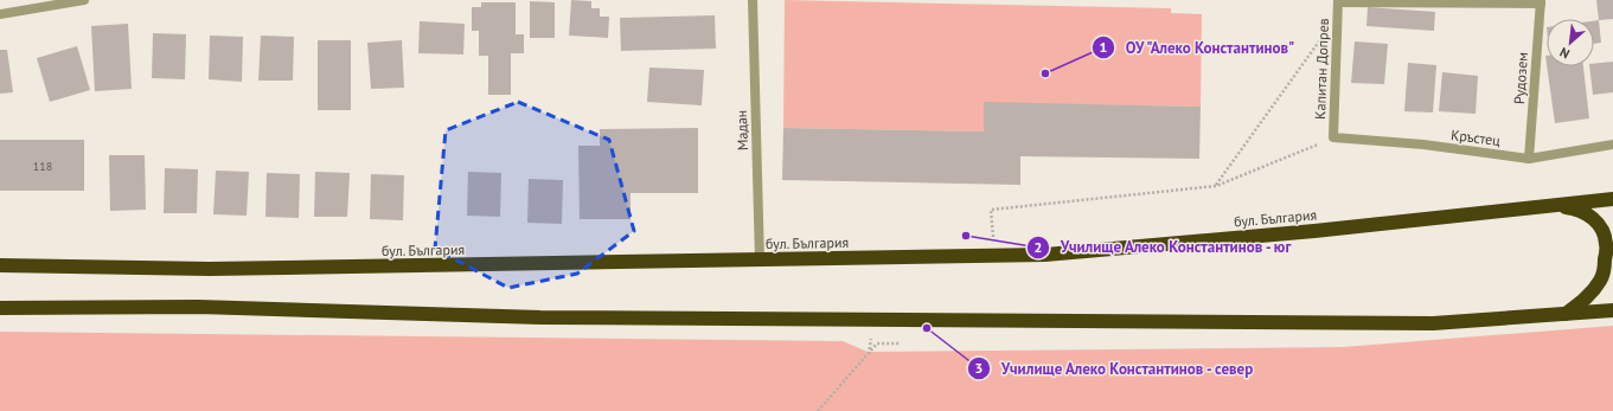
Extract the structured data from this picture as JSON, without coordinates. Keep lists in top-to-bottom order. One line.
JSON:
{"streets":{"highway":["бул. България"],"street":["Капитан Допрев","Рудозем","Мадан","Кръстец"]},"crossings":[["Капитан Допрев","Кръстец"],["Рудозем","Кръстец"],["Мадан","бул. България"]],"places":["ОУ \"Алеко Константинов\"","Училище Алеко Константинов - юг","Училище Алеко Константинов - север"],"house_numbers":["118"],"north":"bottom left"}
